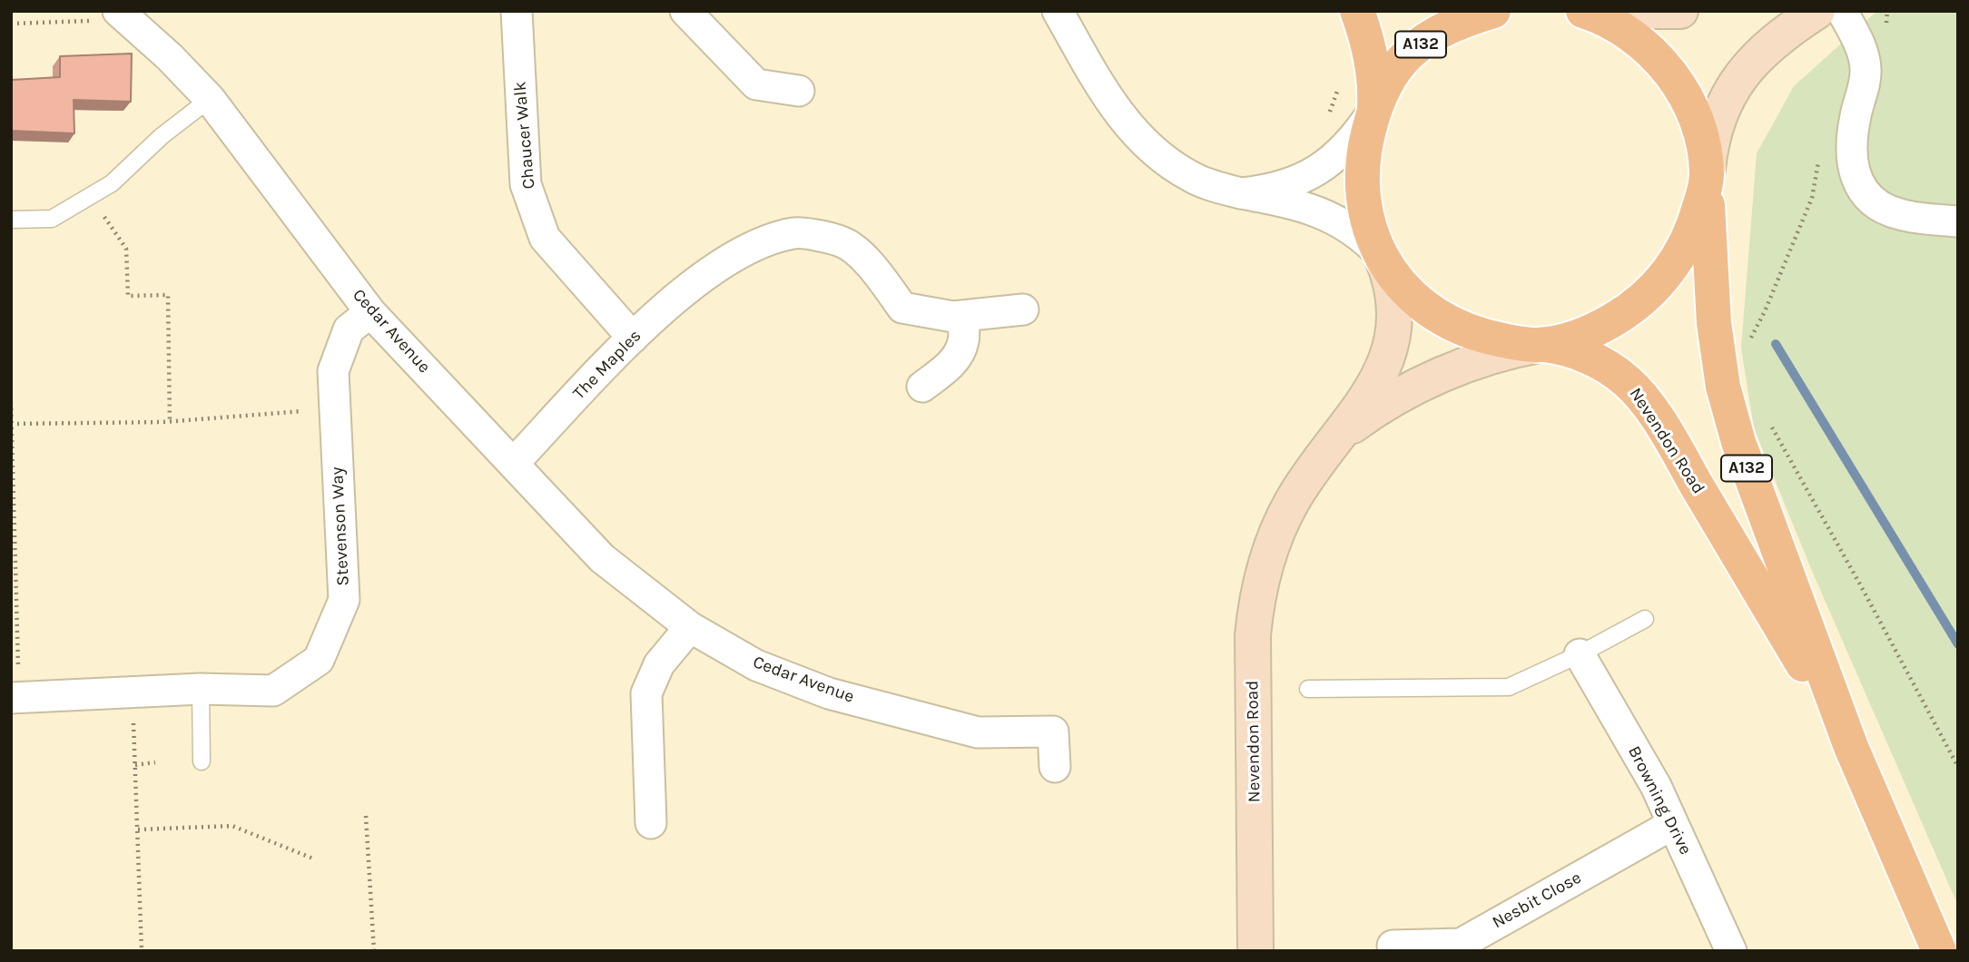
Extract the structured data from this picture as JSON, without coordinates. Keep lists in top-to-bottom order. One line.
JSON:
{"streets":{"main road":["A132","Nevendon Road"],"street":["Chaucer Walk","Cedar Avenue","The Maples","Stevenson Way","Browning Drive","Nesbit Close"]},"crossings":[["A132","Nevendon Road"],["Chaucer Walk","The Maples"],["Cedar Avenue","The Maples"],["Cedar Avenue","Stevenson Way"],["Browning Drive","Nesbit Close"]]}
